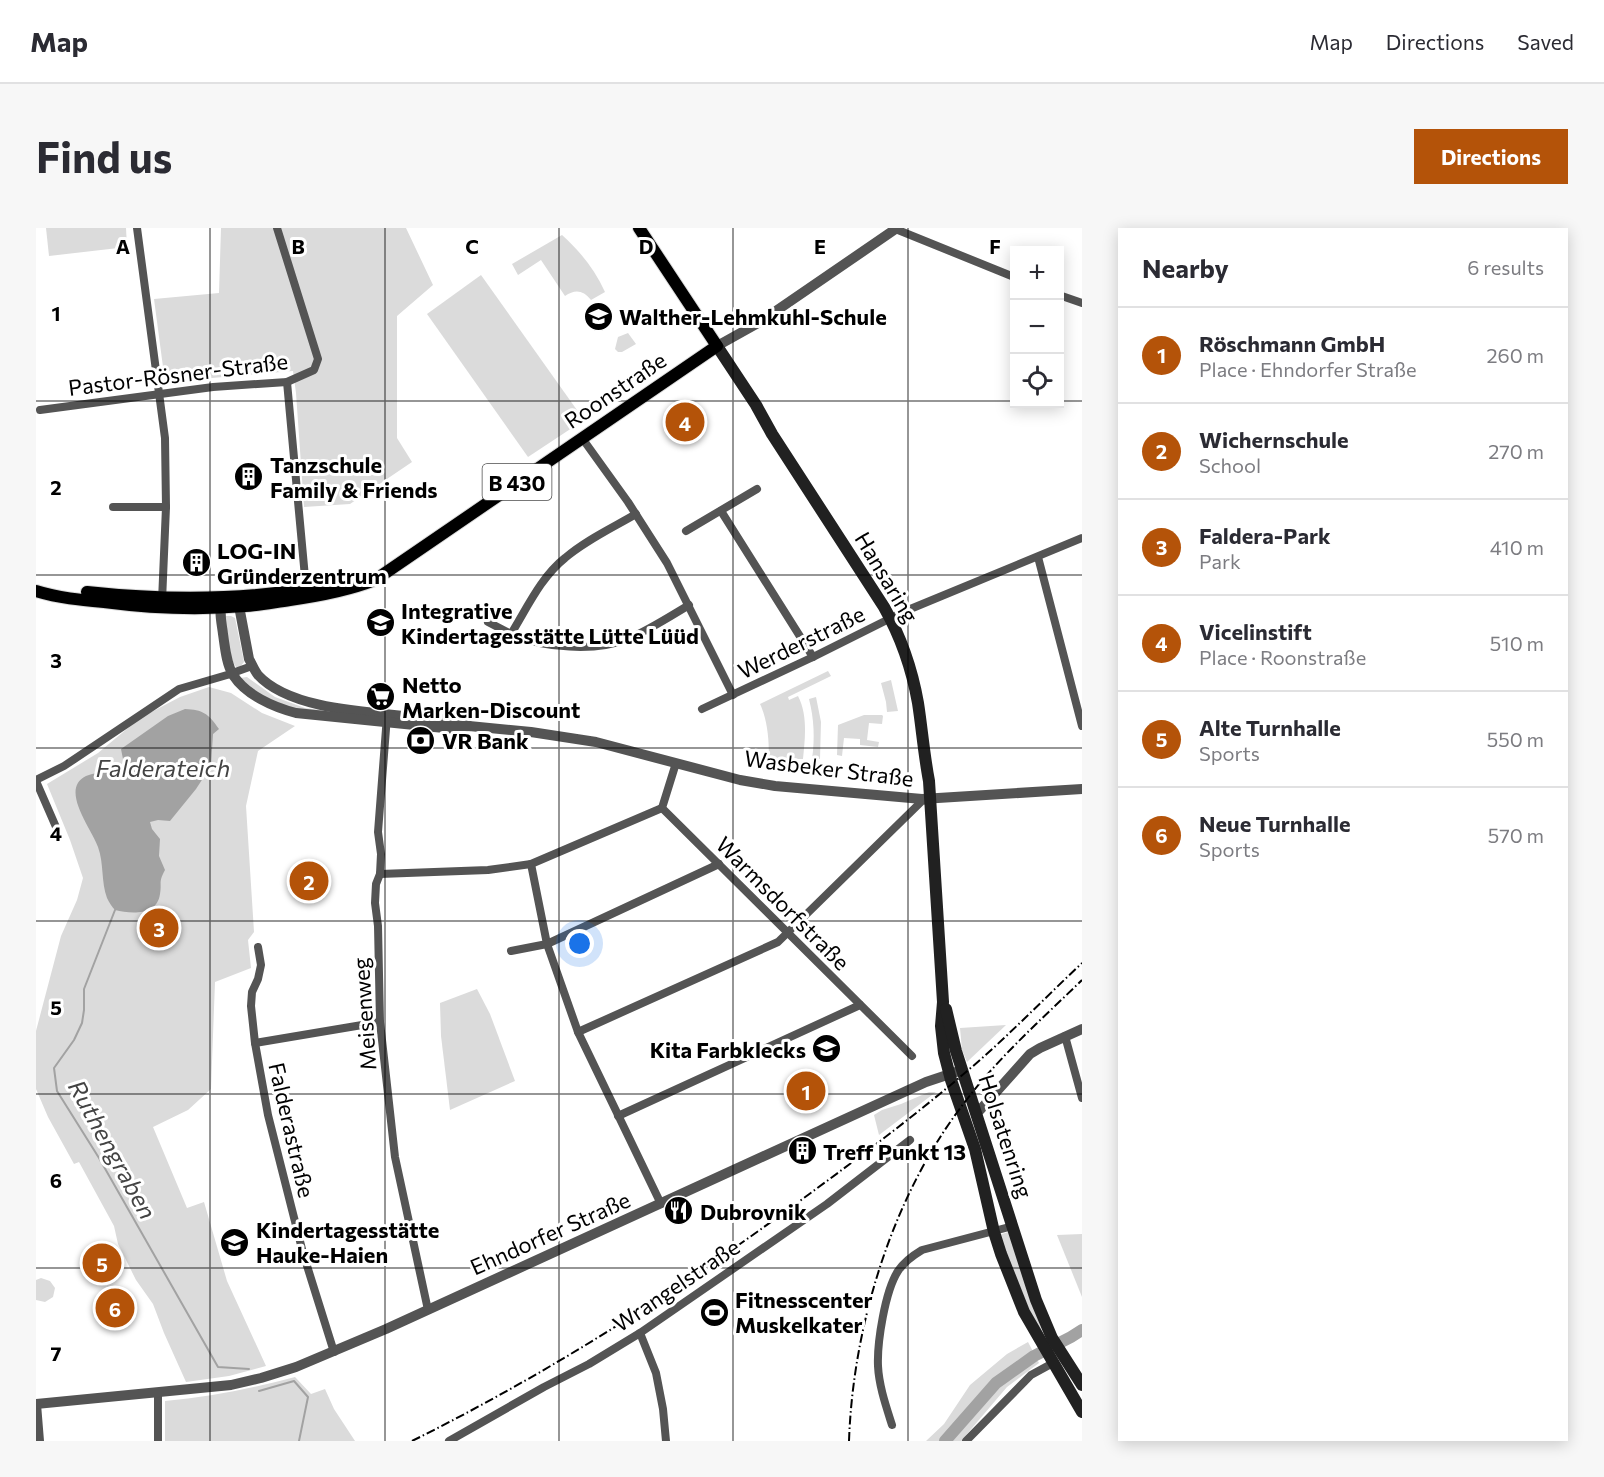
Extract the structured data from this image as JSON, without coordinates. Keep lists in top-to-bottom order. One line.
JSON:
{"streets":{"main road":["Roonstraße","B 430","Hansaring","Holsatenring"],"street":["Pastor-Rösner-Straße","Werderstraße","Wasbeker Straße","Warmsdorfstraße","Meisenweg","Falderastraße","Ehndorfer Straße","Wrangelstraße"]},"crossings":[["Roonstraße","B 430"],["Roonstraße","Hansaring"],["Hansaring","Werderstraße"],["Hansaring","Wasbeker Straße"],["Hansaring","Holsatenring"],["Hansaring","Ehndorfer Straße"],["Wasbeker Straße","Meisenweg"],["Meisenweg","Ehndorfer Straße"],["Falderastraße","Ehndorfer Straße"],["Holsatenring","Ehndorfer Straße"]],"water":["Falderateich","Ruthengraben"],"places":{"school or university":["Walther-Lehmkuhl-Schule","Integrative Kindertagesstätte Lütte Lüüd","Kita Farbklecks","Kindertagesstätte Hauke-Haien"],"building":["Tanzschule Family & Friends","LOG-IN Gründerzentrum","Treff Punkt 13"],"supermarket":["Netto Marken-Discount"],"bank":["VR Bank"],"restaurant":["Dubrovnik"],"sports":["Fitnesscenter Muskelkater"]},"page":{"header":"Map","nav":["Map","Directions","Saved"],"buttons":"Directions","title":"Find us","heading":["Nearby","6 results"],"map_buttons":["+","−"],"list":[{"mark":"1","name":"Röschmann GmbH","note":"Place · Ehndorfer Straße","value":"260 m"},{"mark":"2","name":"Wichernschule","note":"School","value":"270 m"},{"mark":"3","name":"Faldera-Park","note":"Park","value":"410 m"},{"mark":"4","name":"Vicelinstift","note":"Place · Roonstraße","value":"510 m"},{"mark":"5","name":"Alte Turnhalle","note":"Sports","value":"550 m"},{"mark":"6","name":"Neue Turnhalle","note":"Sports","value":"570 m"}],"pins":["4","2","3","1","5","6"]},"grid":{"columns":["A","B","C","D","E","F"],"rows":["1","2","3","4","5","6","7"]}}
